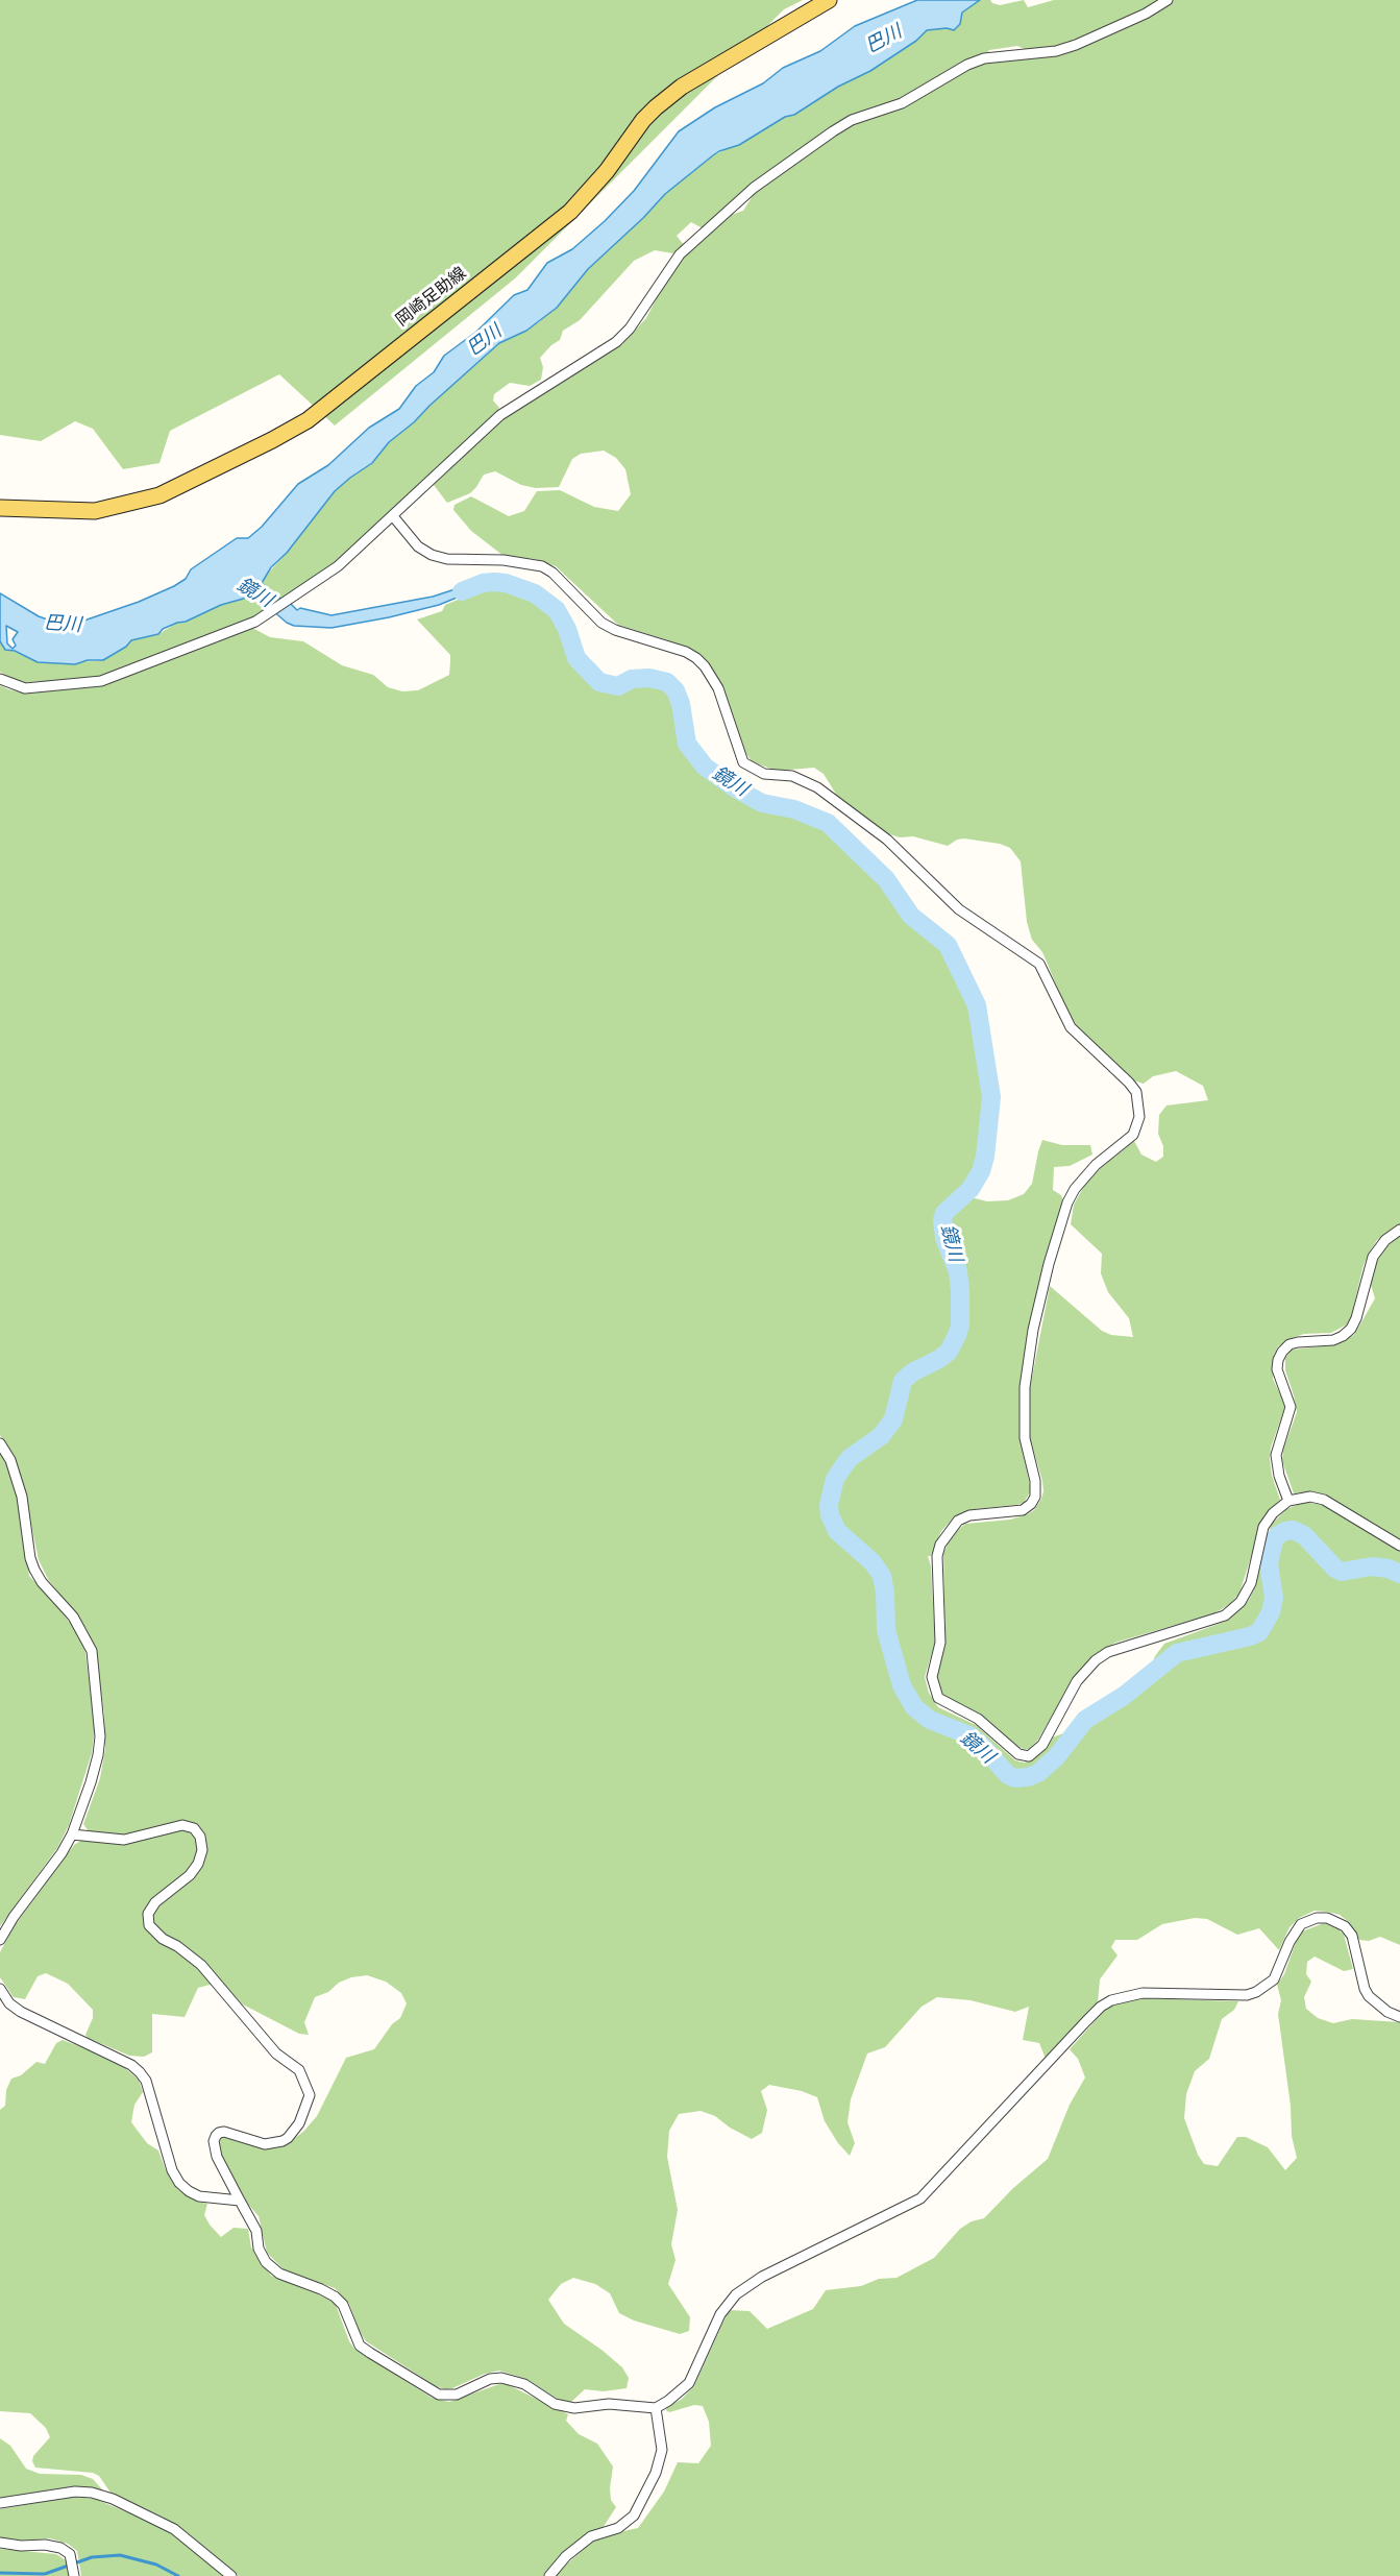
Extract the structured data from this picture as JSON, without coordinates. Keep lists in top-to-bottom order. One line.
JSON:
{"streets":{"main road":["岡崎足助線"]},"water":["巴川","鏡川"]}
